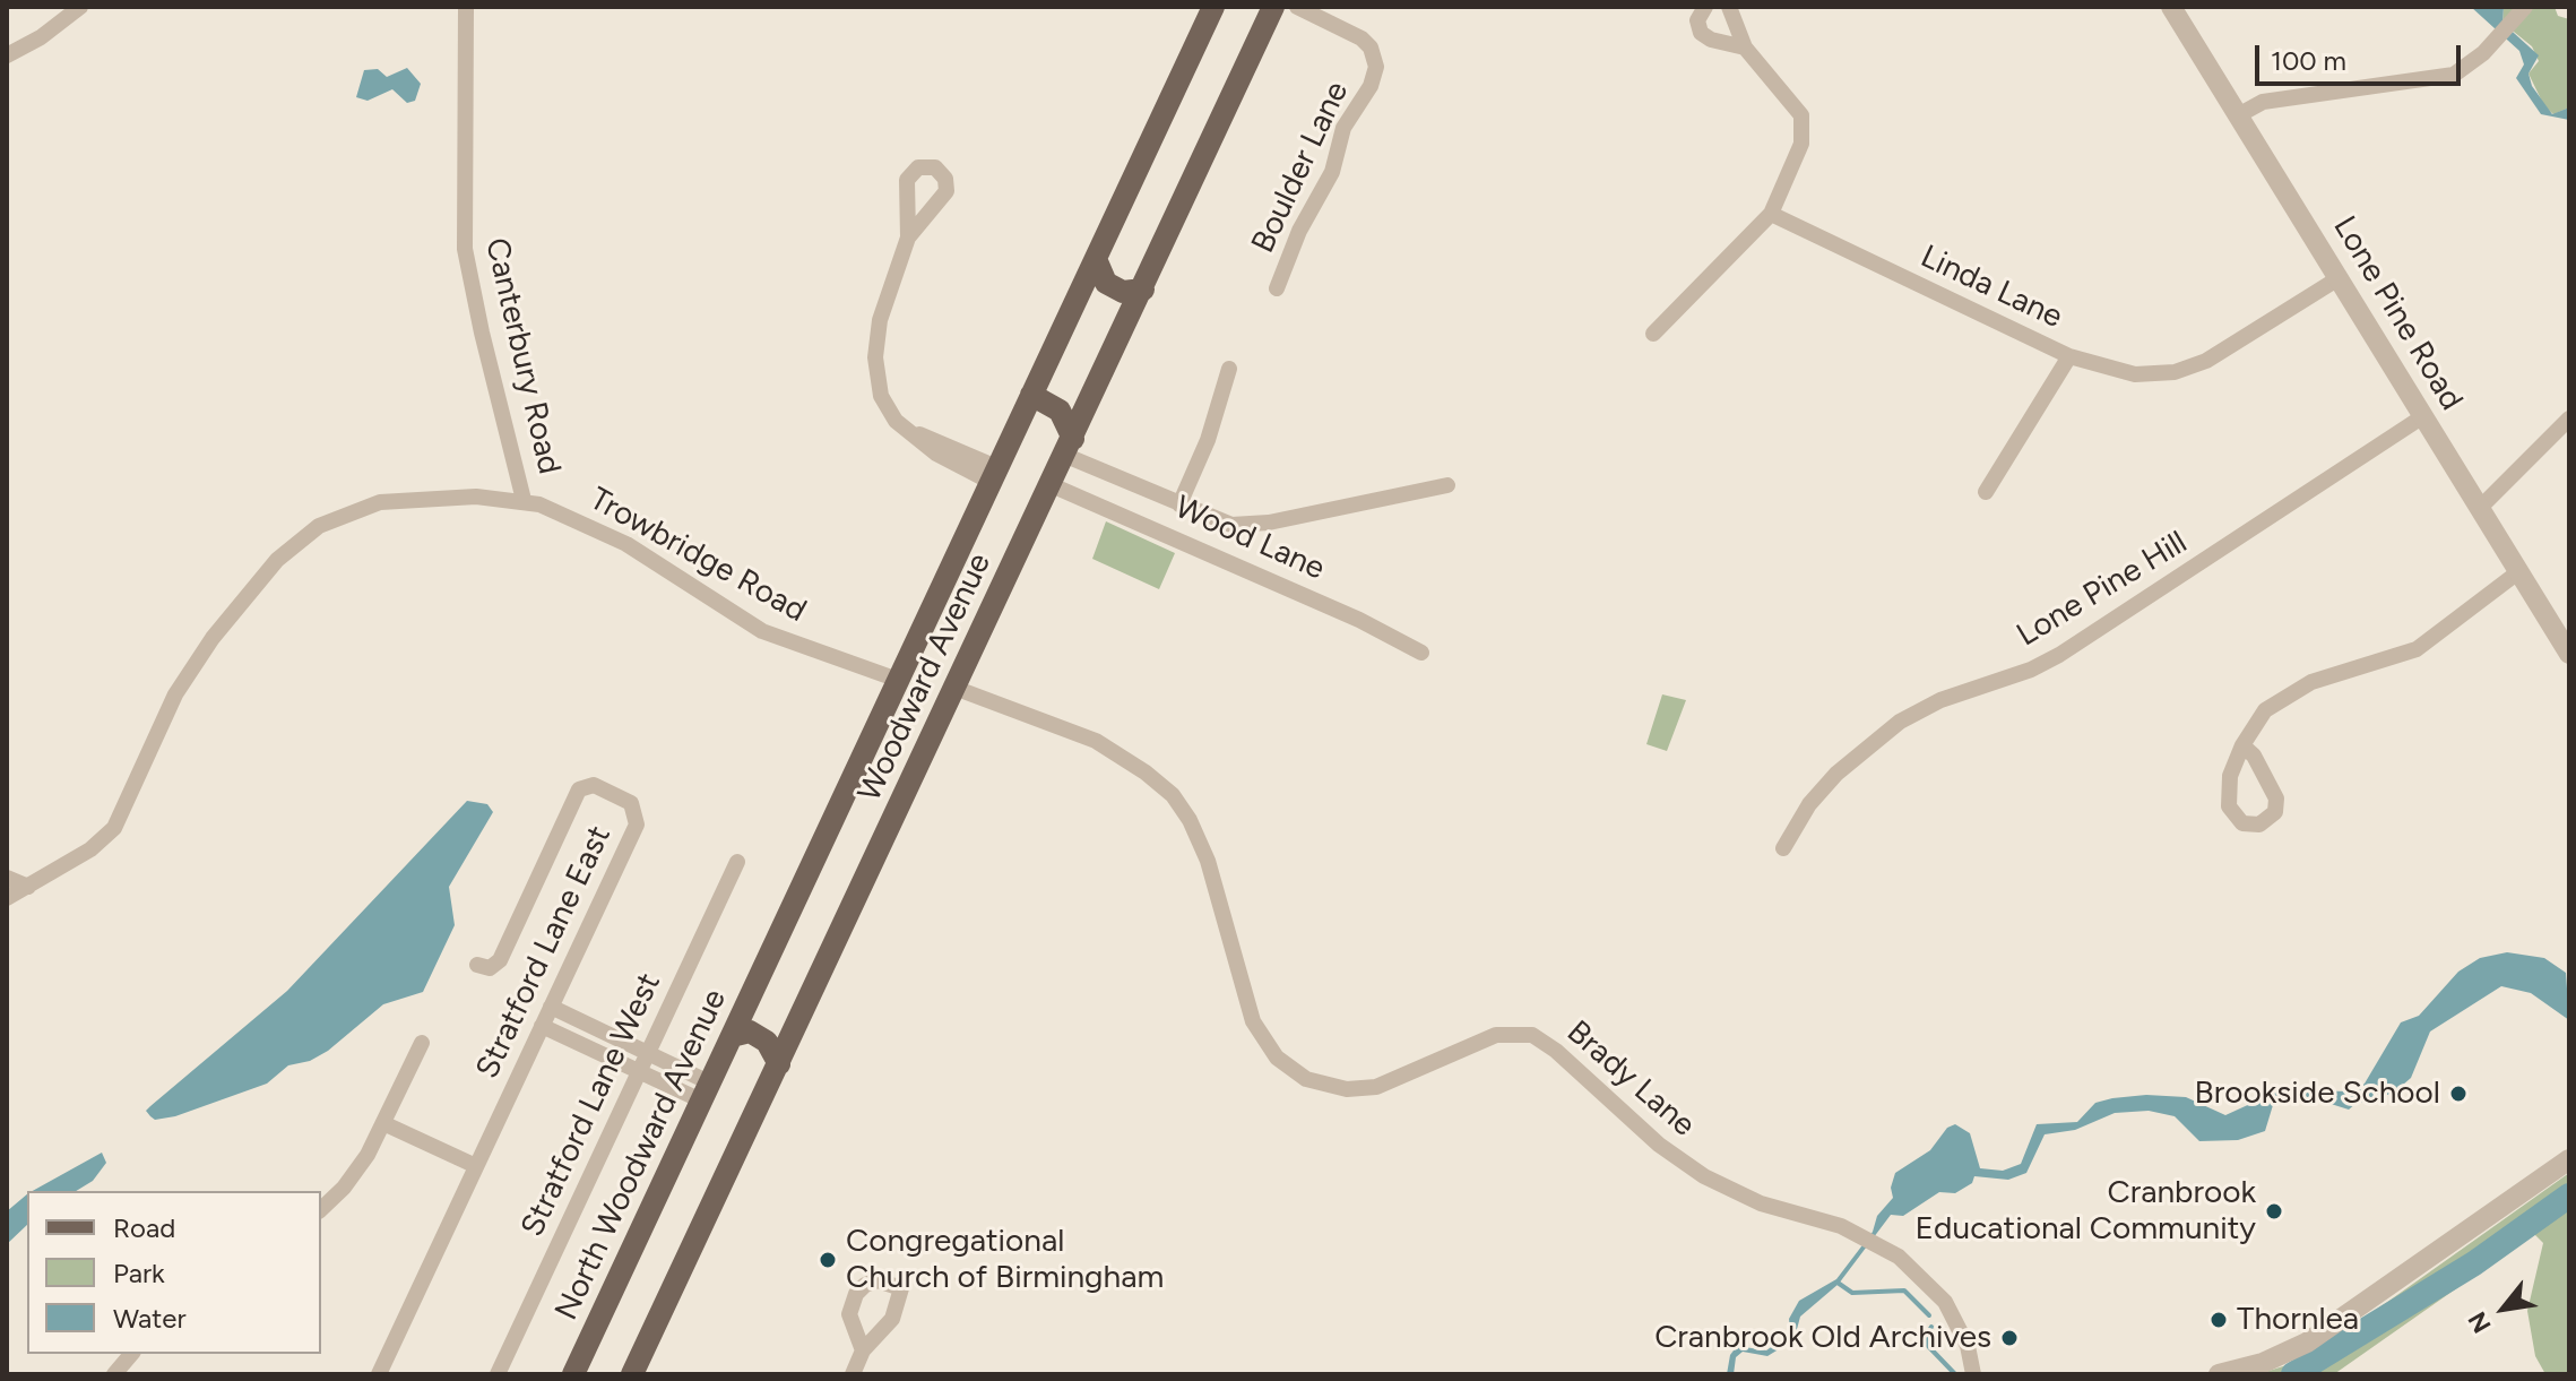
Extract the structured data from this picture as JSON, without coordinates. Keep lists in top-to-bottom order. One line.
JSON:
{"streets":{"main road":["Woodward Avenue","North Woodward Avenue"],"street":["Boulder Lane","Linda Lane","Lone Pine Road","Canterbury Road","Wood Lane","Trowbridge Road","Lone Pine Hill","Stratford Lane East","Brady Lane","Stratford Lane West"]},"crossings":[["Linda Lane","Lone Pine Road"],["Lone Pine Road","Lone Pine Hill"],["Canterbury Road","Trowbridge Road"],["Wood Lane","Woodward Avenue"],["Trowbridge Road","Woodward Avenue"],["Woodward Avenue","Brady Lane"],["Woodward Avenue","North Woodward Avenue"]],"places":["Brookside School","Cranbrook Educational Community","Congregational Church of Birmingham","Thornlea","Cranbrook Old Archives"],"legend":["Road","Park","Water"],"scale_bar":"100 m","north":"bottom left"}
